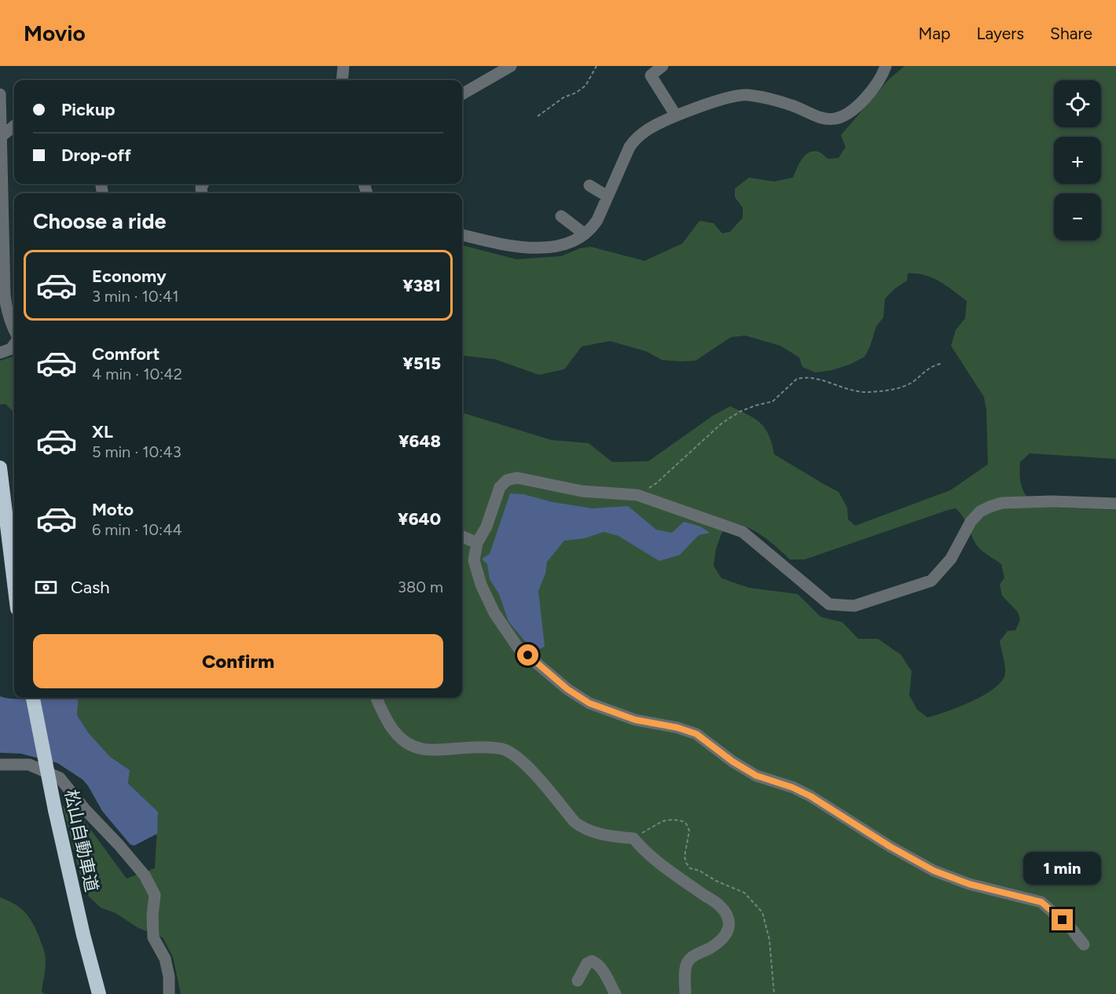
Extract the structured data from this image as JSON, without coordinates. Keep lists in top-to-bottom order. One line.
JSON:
{"streets":{"highway":["松山自動車道"]},"page":{"header":"Movio","nav":["Map","Layers","Share"],"map_buttons":["+","−"],"banner":["Pickup","Drop-off"],"heading":"Choose a ride","list":[{"name":"Economy","note":"3 min · 10:41","value":"¥381"},{"name":"Comfort","note":"4 min · 10:42","value":"¥515"},{"name":"XL","note":"5 min · 10:43","value":"¥648"},{"name":"Moto","note":"6 min · 10:44","value":"¥640"}],"pay":["Cash","380 m"],"buttons":"Confirm","bubble":"1 min"}}
